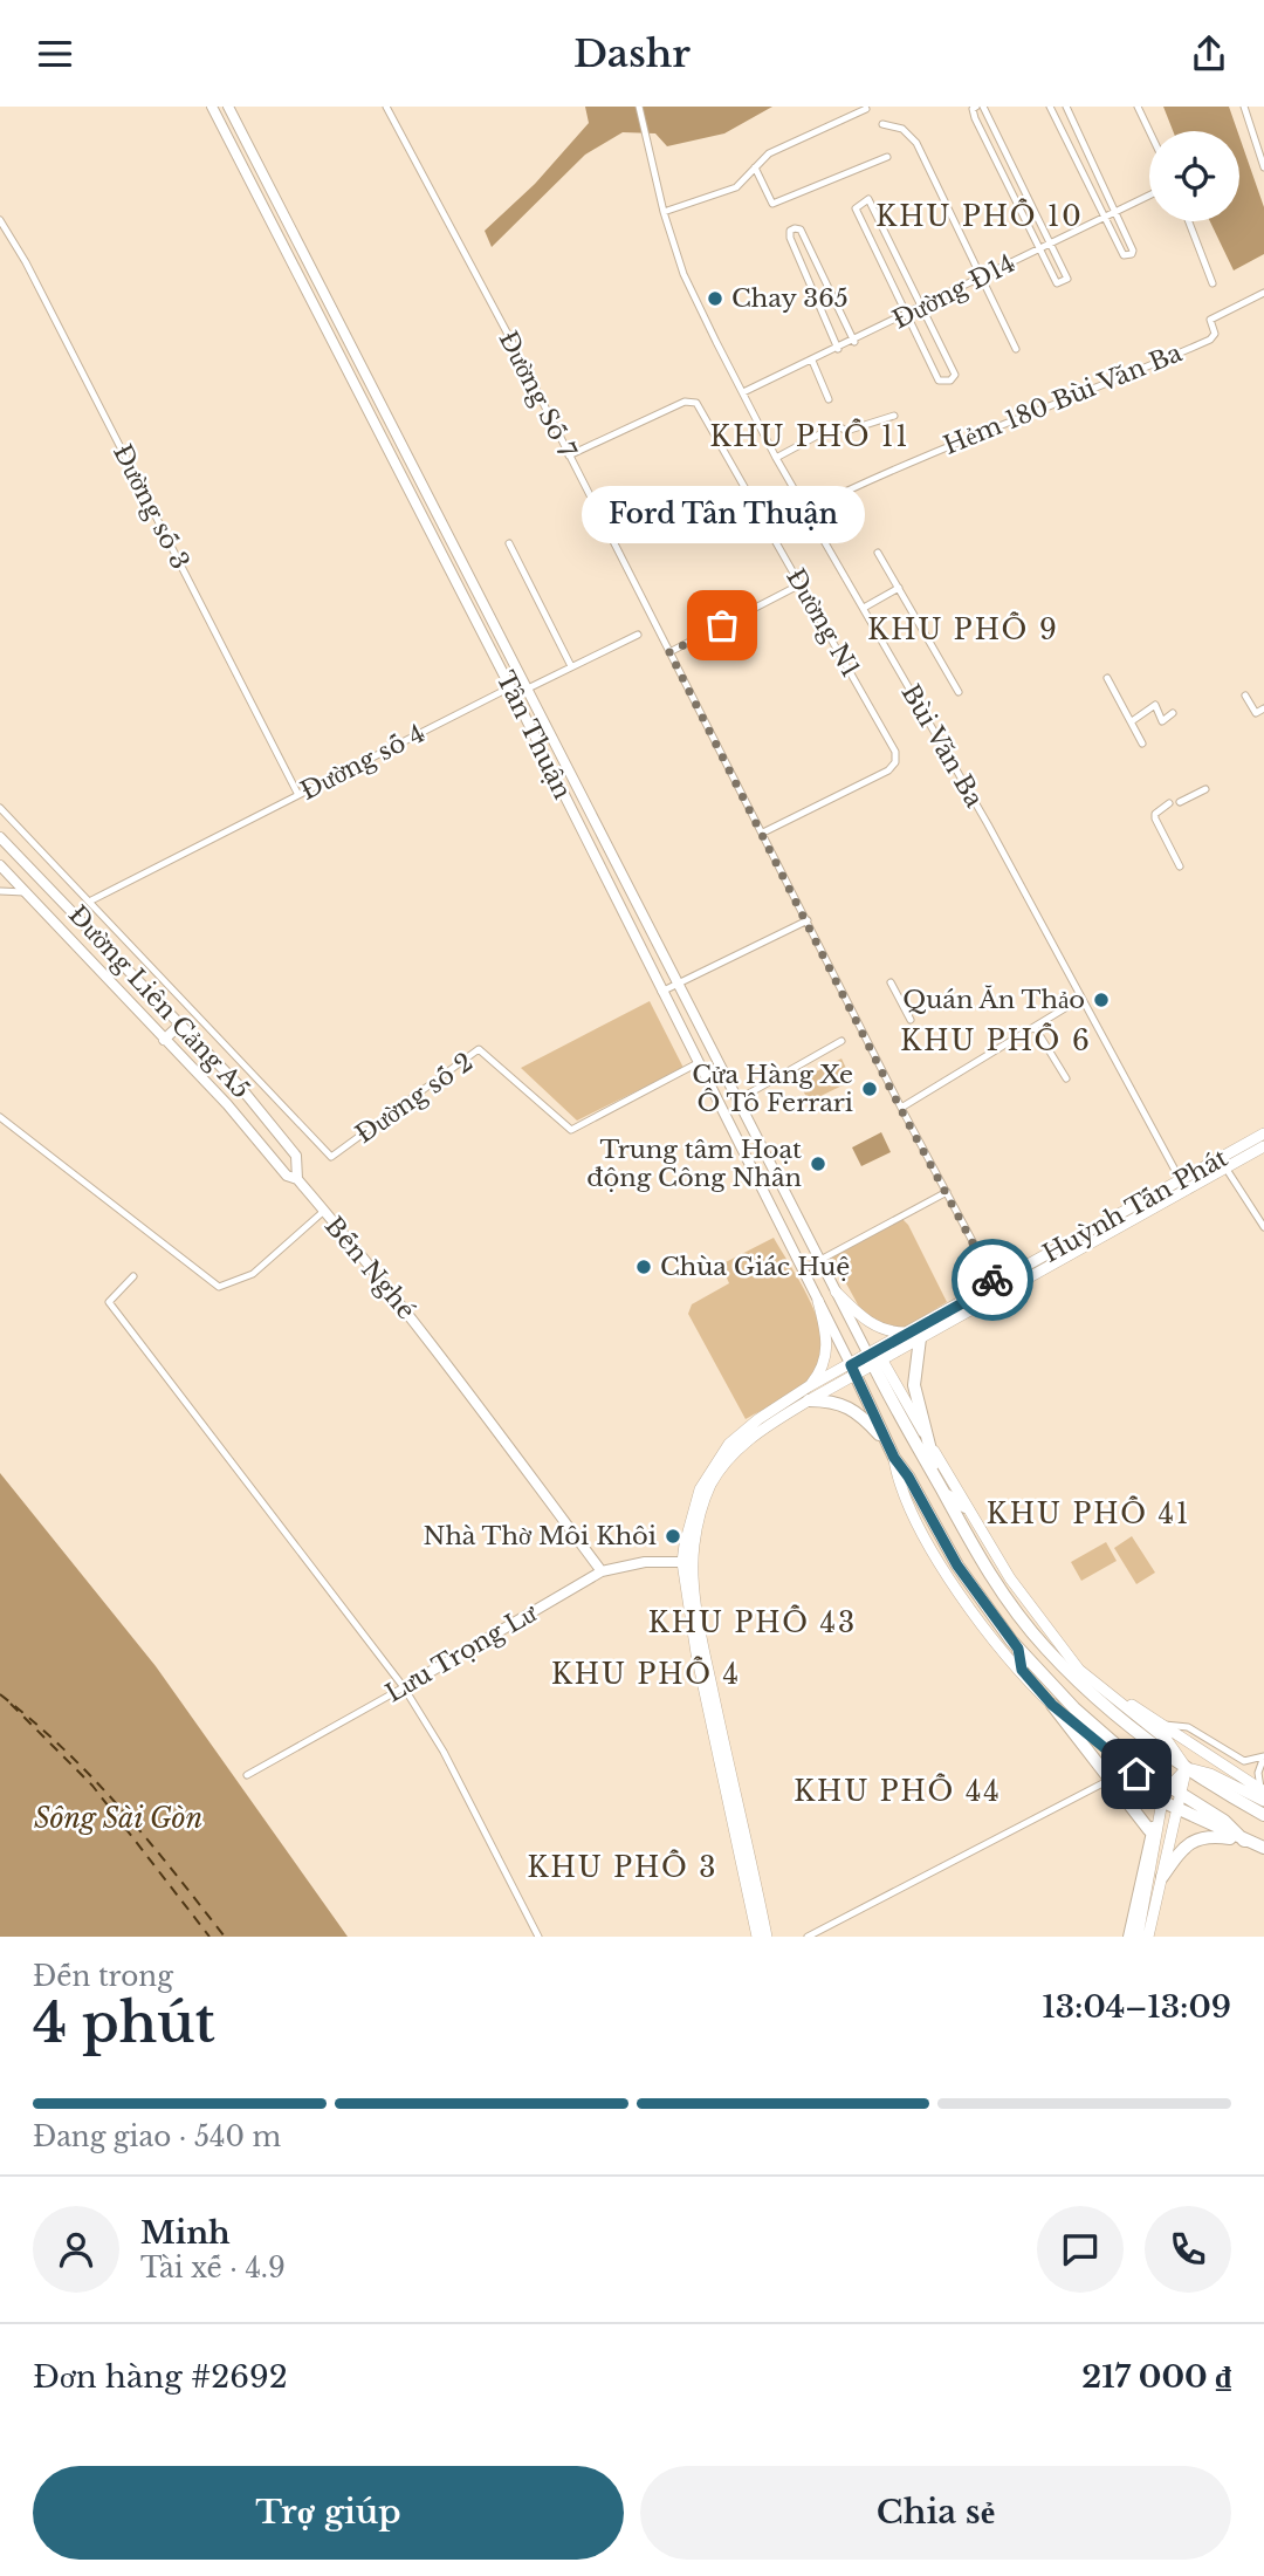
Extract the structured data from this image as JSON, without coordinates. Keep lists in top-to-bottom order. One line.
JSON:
{"streets":{"main road":["Huỳnh Tấn Phát"],"street":["Đường Đ14","Đường Số 7","Hẻm 180 Bùi Văn Ba","Đường số 3","Đường N1","Tân Thuận","Bùi Văn Ba","Đường số 4","Đường Liên Cảng A5","Đường số 2","Bến Nghé","Lưu Trọng Lư"]},"crossings":[["Đường Đ14","Bùi Văn Ba"],["Đường Số 7","Đường N1"],["Đường Số 7","Huỳnh Tấn Phát"],["Hẻm 180 Bùi Văn Ba","Bùi Văn Ba"],["Đường số 3","Đường số 4"],["Tân Thuận","Đường số 4"],["Tân Thuận","Đường số 2"],["Tân Thuận","Huỳnh Tấn Phát"],["Bùi Văn Ba","Huỳnh Tấn Phát"],["Đường số 4","Đường số 2"],["Đường Liên Cảng A5","Bến Nghé"],["Huỳnh Tấn Phát","Lưu Trọng Lư"],["Bến Nghé","Lưu Trọng Lư"]],"districts":["KHU PHỐ 10","KHU PHỐ 11","KHU PHỐ 9","KHU PHỐ 6","KHU PHỐ 41","KHU PHỐ 43","KHU PHỐ 4","KHU PHỐ 44","KHU PHỐ 3"],"water":["Sông Sài Gòn"],"places":["Chay 365","Ford Tân Thuận","Quán Ăn Thảo","Cửa Hàng Xe Ô Tô Ferrari","Trung tâm Hoạt động Công Nhân","Chùa Giác Huệ","Nhà Thờ Môi Khôi"],"page":{"header":"Dashr","bubble":"Ford Tân Thuận","heading":["4 phút","Đến trong","13:04–13:09"],"panel":["Minh","Tài xế · 4.9","Đơn hàng #2692","217 000 ₫"],"bar":"Đang giao · 540 m","buttons":["Trợ giúp","Chia sẻ"]}}
